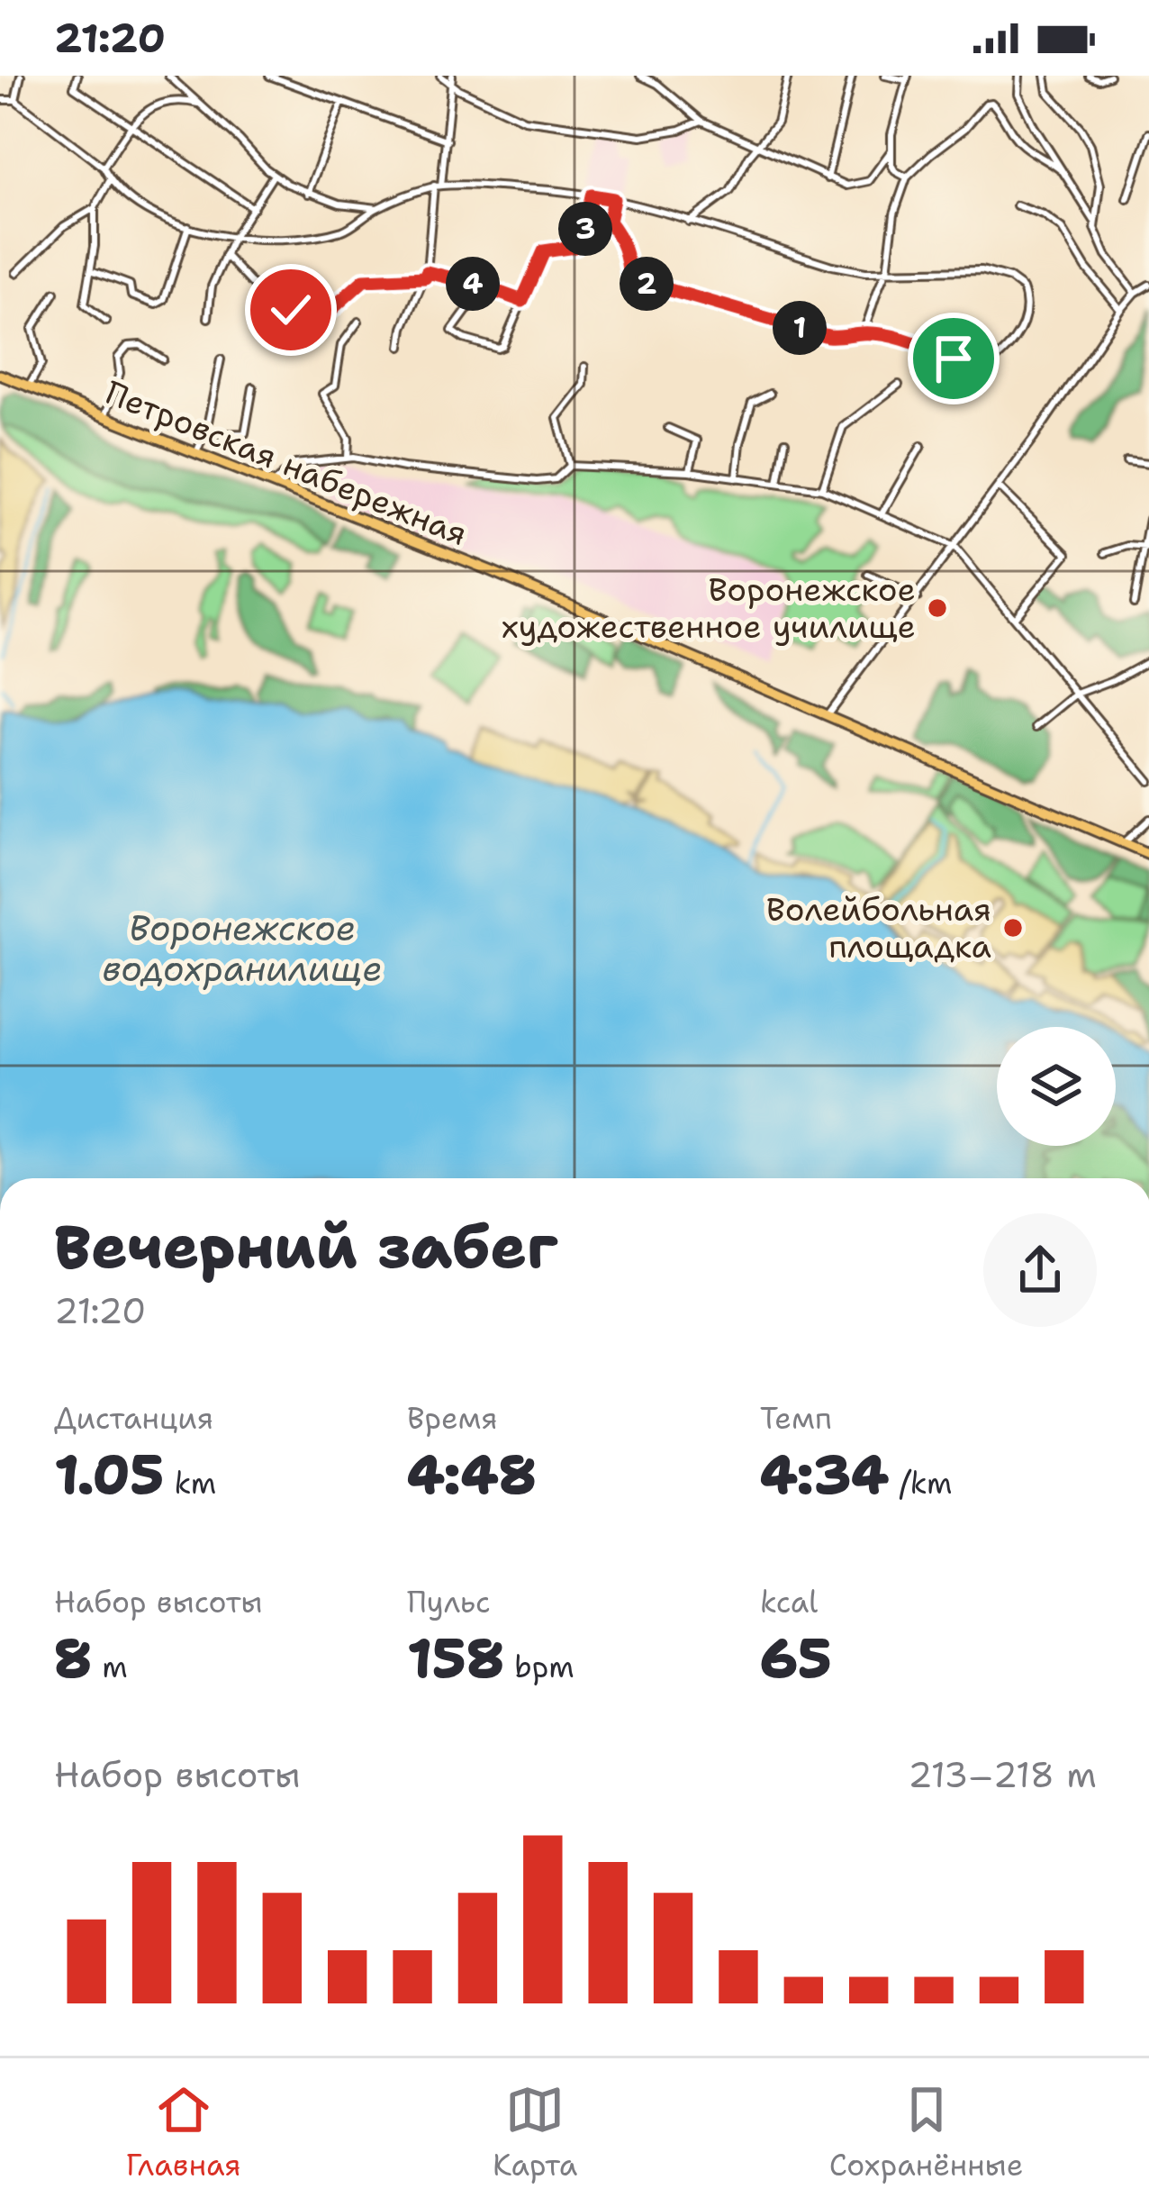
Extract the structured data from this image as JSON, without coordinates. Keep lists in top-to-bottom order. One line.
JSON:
{"streets":{"main road":["Петровская набережная"]},"water":["Воронежское водохранилище"],"places":["Воронежское художественное училище","Волейбольная площадка"],"page":{"status":"21:20","pins":["3","2","4","1"],"heading":["Вечерний забег","21:20"],"stats":[["Дистанция","1.05 km"],["Время","4:48"],["Темп","4:34 /km"],["Набор высоты","8 m"],["Пульс","158 bpm"],["kcal","65"]],"chart":["Набор высоты","213–218 m"],"tabs":["Главная","Карта","Сохранённые"]}}
